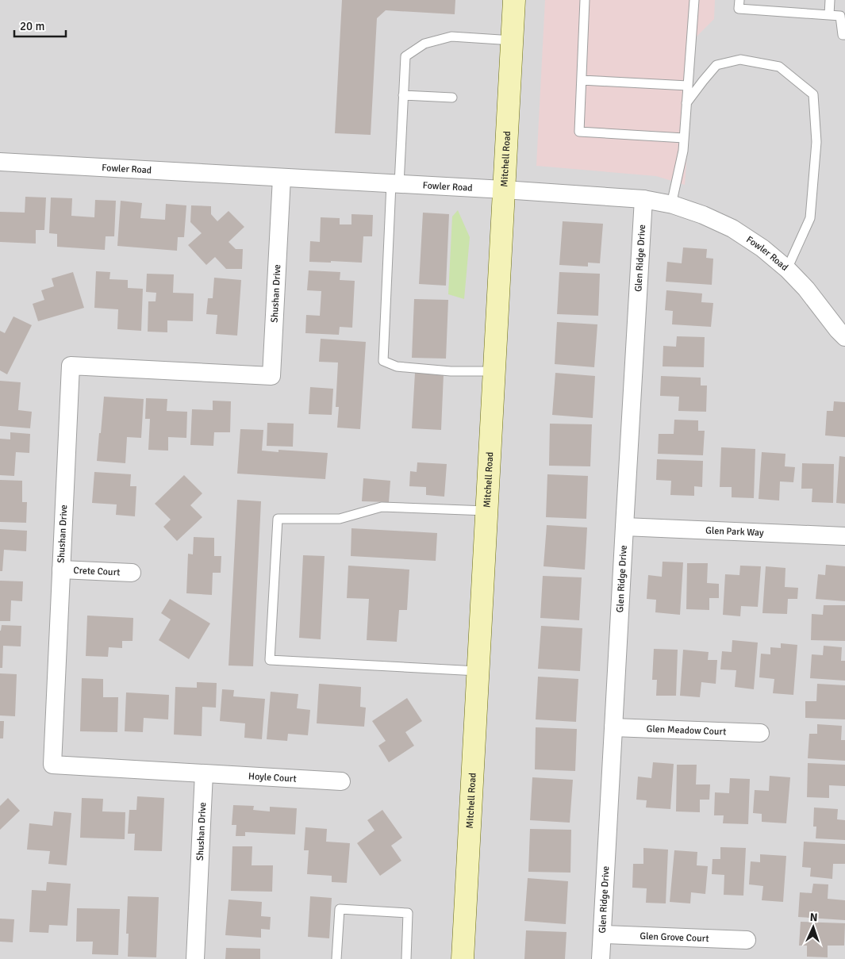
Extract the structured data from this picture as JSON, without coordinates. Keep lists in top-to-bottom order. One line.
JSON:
{"streets":{"main road":["Mitchell Road"],"street":["Fowler Road","Glen Ridge Drive","Shushan Drive","Glen Park Way","Crete Court","Glen Meadow Court","Hoyle Court","Glen Grove Court"]},"crossings":[["Mitchell Road","Fowler Road"],["Fowler Road","Glen Ridge Drive"],["Fowler Road","Shushan Drive"],["Glen Ridge Drive","Glen Park Way"],["Glen Ridge Drive","Glen Meadow Court"],["Glen Ridge Drive","Glen Grove Court"],["Shushan Drive","Crete Court"],["Shushan Drive","Hoyle Court"]],"scale_bar":"20 m","north":"top"}
